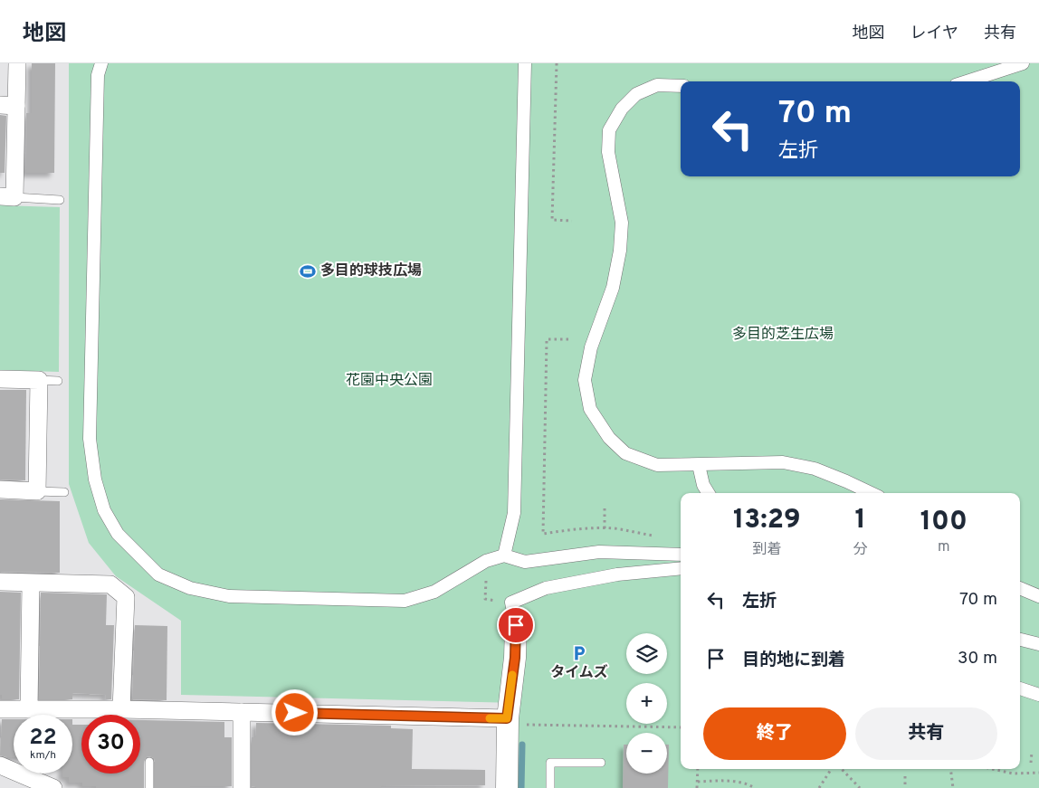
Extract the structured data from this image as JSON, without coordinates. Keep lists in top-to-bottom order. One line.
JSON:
{"parks":["多目的芝生広場","花園中央公園"],"places":{"sports":["多目的球技広場"],"parking":["タイムズ"]},"page":{"header":"地図","nav":["地図","レイヤ","共有"],"turn":["70 m","左折"],"eta":["13:29","到着","1","分","100","m"],"list":[{"name":"左折","value":"70 m"},{"name":"目的地に到着","value":"30 m"}],"map_buttons":["+","−"],"buttons":["終了","共有"],"speed":"22 km/h","limit":"30"}}
